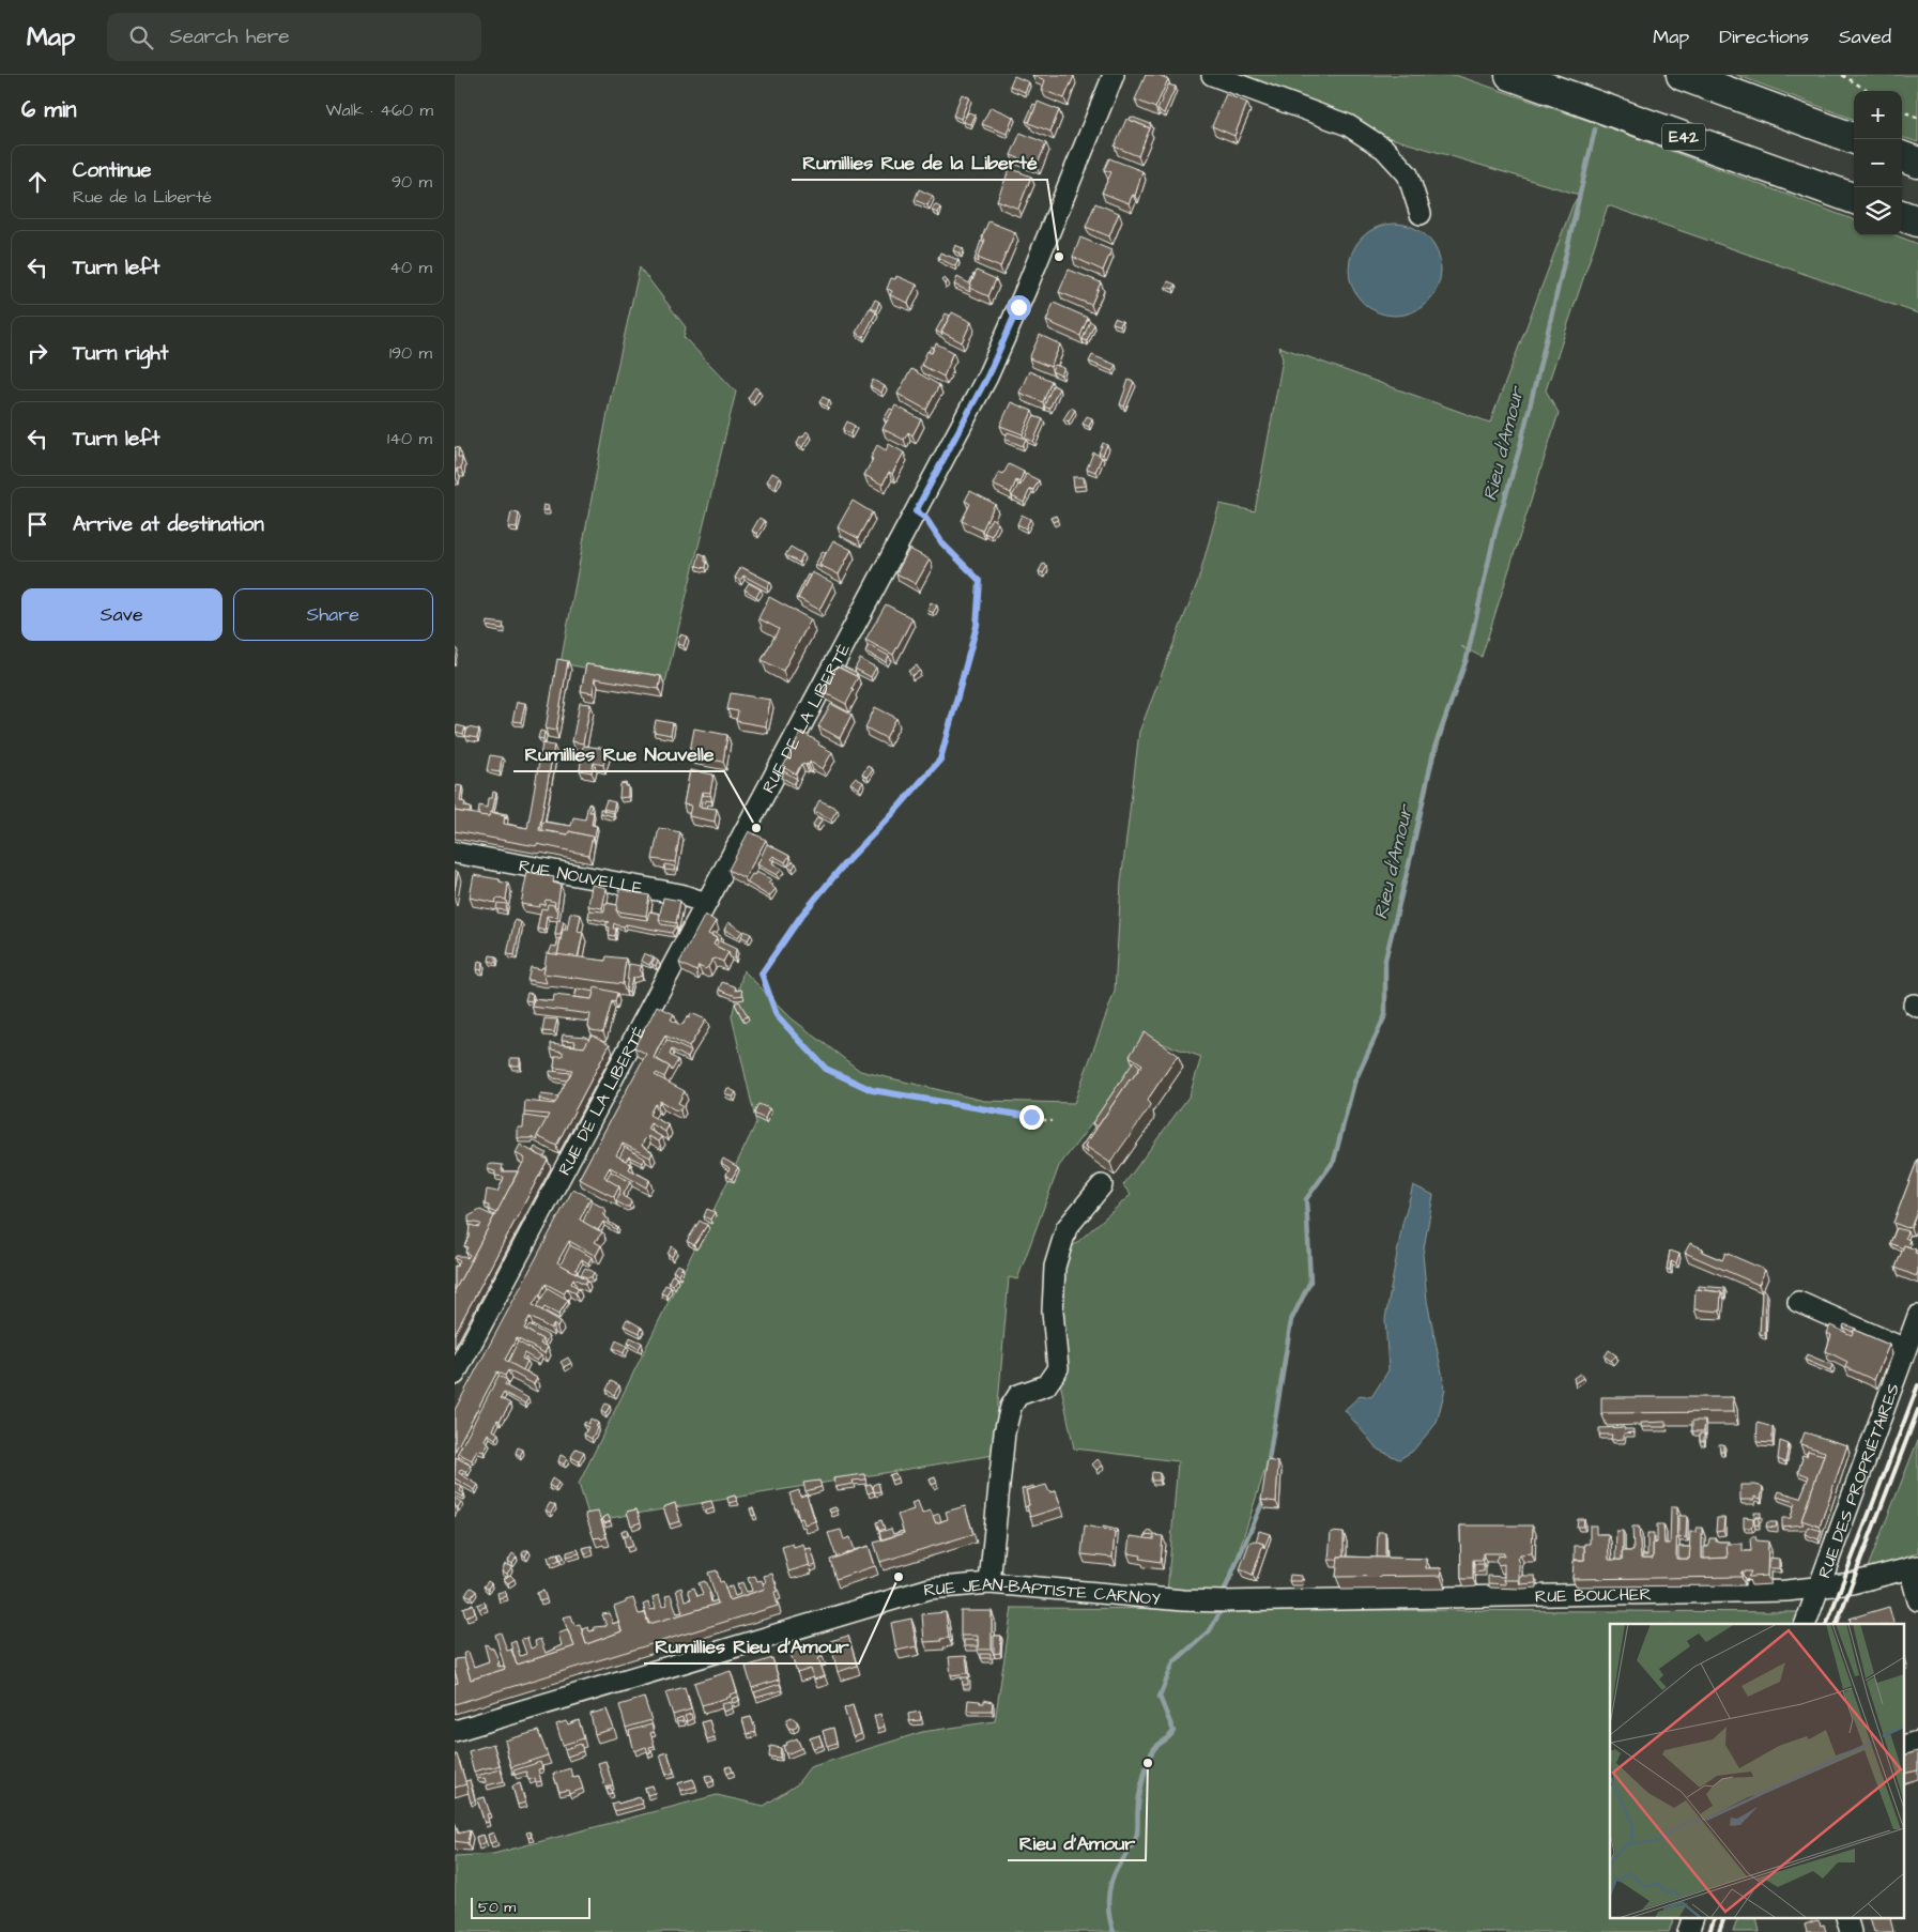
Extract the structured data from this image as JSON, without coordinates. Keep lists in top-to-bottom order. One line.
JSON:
{"streets":{"highway":["E42"],"street":["RUE DE LA LIBERTÉ","RUE NOUVELLE","RUE DES PROPRIÉTAIRES","RUE BOUCHER","RUE JEAN-BAPTISTE CARNOY"]},"crossings":[["RUE DE LA LIBERTÉ","RUE NOUVELLE"],["RUE DES PROPRIÉTAIRES","RUE BOUCHER"],["RUE BOUCHER","RUE JEAN-BAPTISTE CARNOY"]],"water":["Rieu d'Amour"],"places":["Rumillies Rue de la Liberté","Rumillies Rue Nouvelle","Rumillies Rieu d'Amour","Rieu d'Amour"],"scale_bar":"50 m","page":{"header":"Map","search":"Search here","nav":["Map","Directions","Saved"],"heading":["6 min","Walk · 460 m"],"map_buttons":["+","−"],"list":[["Continue","Rue de la Liberté","90 m"],["Turn left","40 m"],["Turn right","190 m"],["Turn left","140 m"],"Arrive at destination"],"buttons":["Save","Share"],"scale":"50 m"}}
